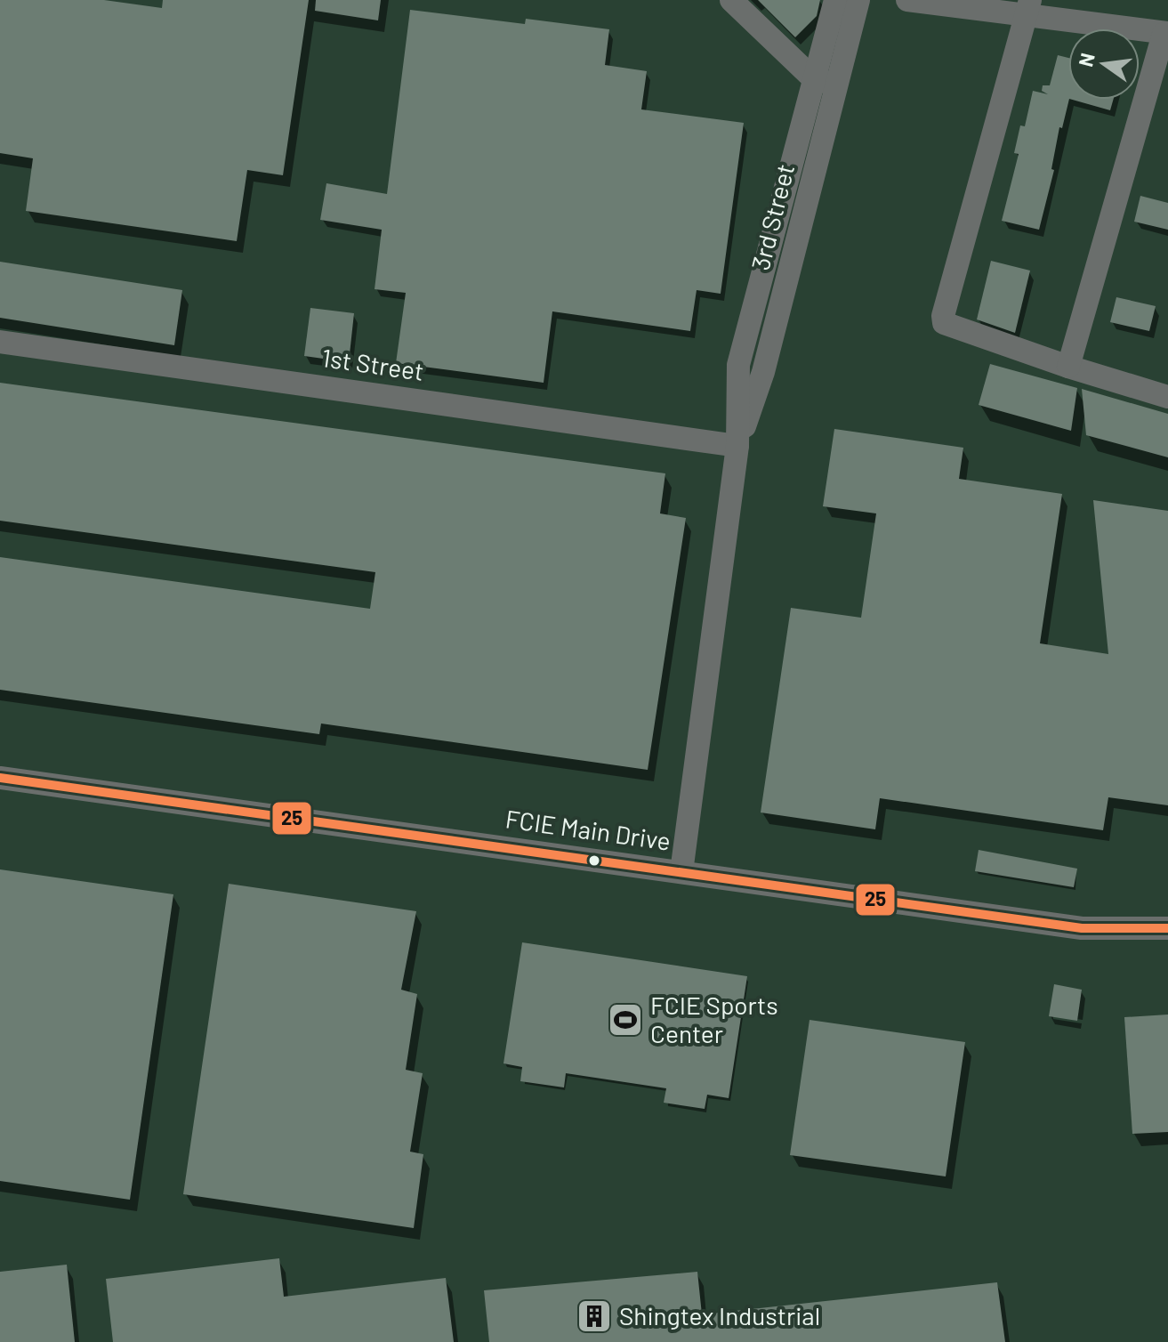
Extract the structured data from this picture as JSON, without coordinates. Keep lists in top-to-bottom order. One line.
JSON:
{"streets":{"street":["3rd Street","1st Street","FCIE Main Drive"]},"crossings":[["3rd Street","1st Street"],["3rd Street","FCIE Main Drive"]],"places":{"sports":["FCIE Sports Center"],"building":["Shingtex Industrial"]},"lines":["transit line 25"],"north":"left"}
